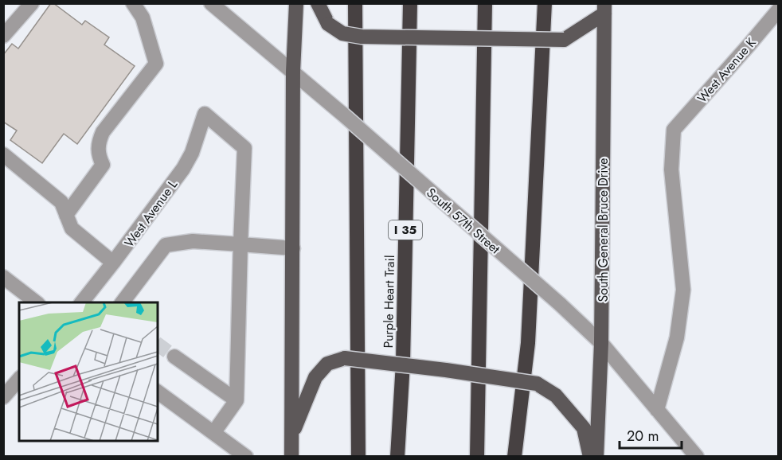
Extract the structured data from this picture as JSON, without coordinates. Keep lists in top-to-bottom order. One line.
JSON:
{"streets":{"highway":["I 35","Purple Heart Trail"],"main road":["South General Bruce Drive"],"street":["West Avenue K","West Avenue L","South 57th Street"]},"crossings":[["West Avenue K","South 57th Street"],["South 57th Street","South General Bruce Drive"]],"scale_bar":"20 m"}
